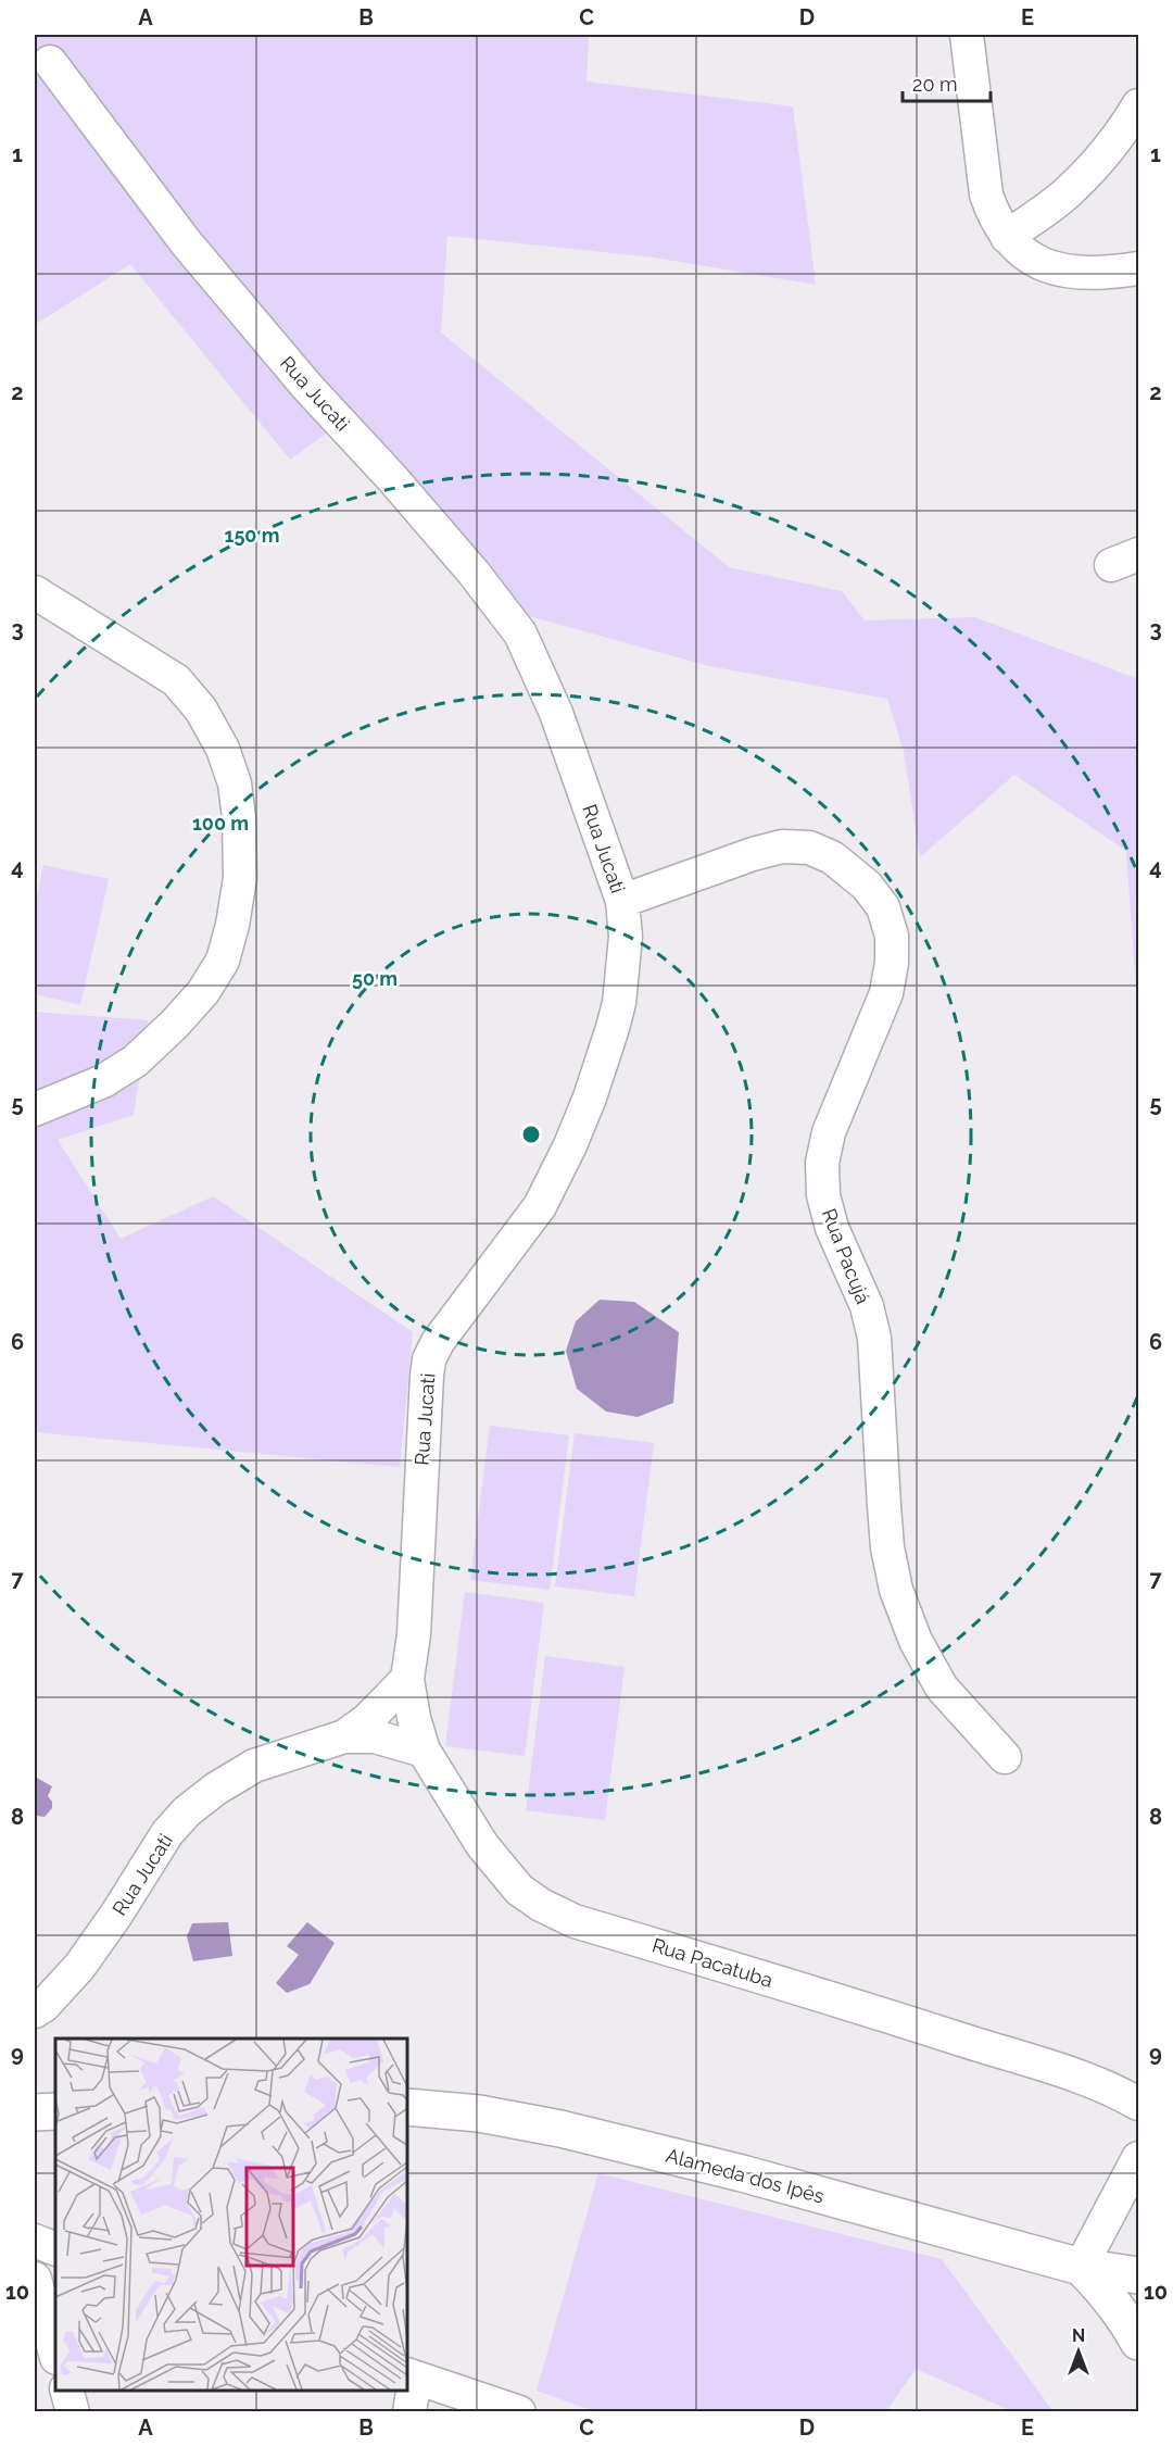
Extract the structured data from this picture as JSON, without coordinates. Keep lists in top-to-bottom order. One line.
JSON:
{"streets":{"street":["Rua Jucati","Rua Pacujá","Rua Pacatuba","Alameda dos Ipês"]},"crossings":[["Rua Jucati","Rua Pacujá"],["Rua Jucati","Rua Pacatuba"]],"scale_bar":"20 m","north":"top","grid":{"columns":["A","B","C","D","E"],"rows":["1","2","3","4","5","6","7","8","9","10"]},"rings":["150 m","100 m","50 m"]}
